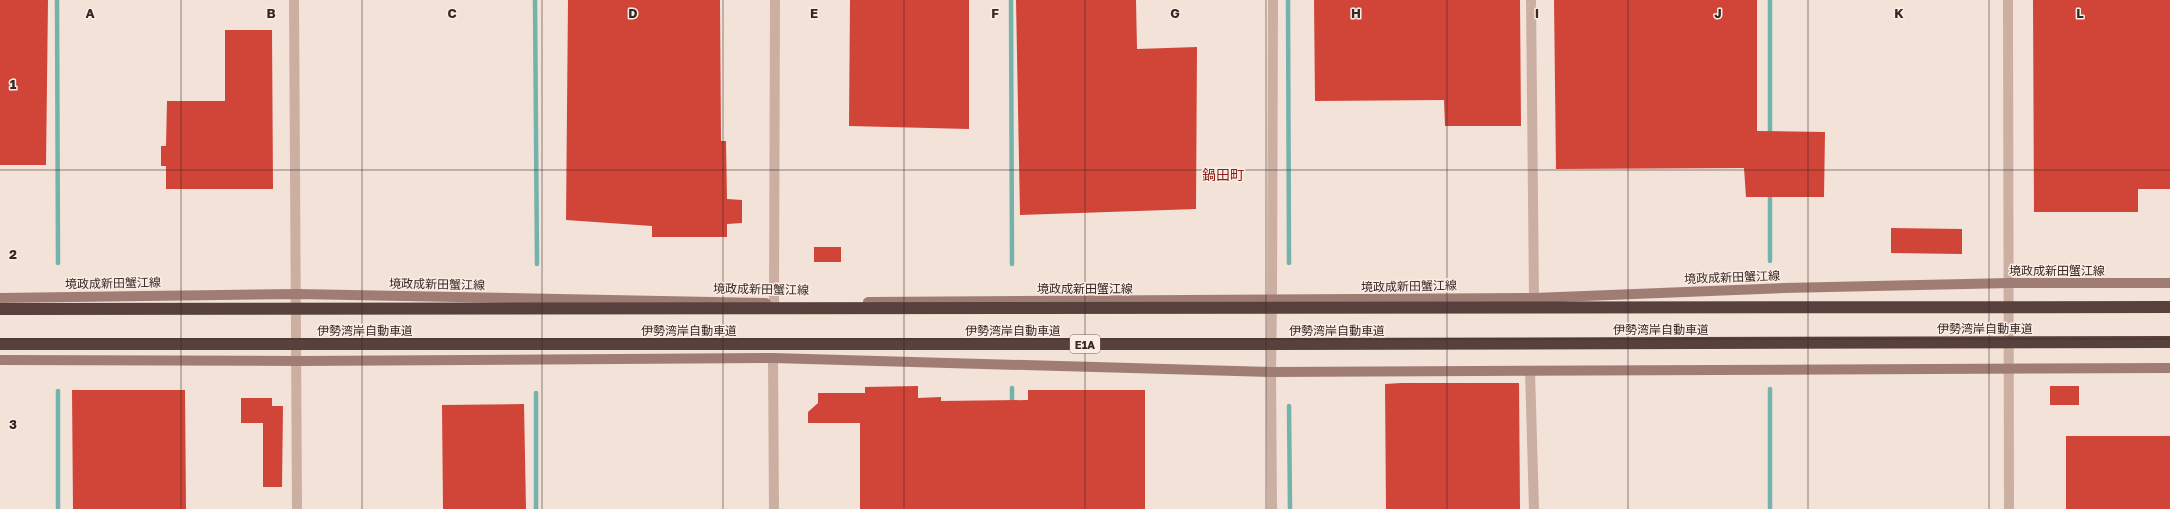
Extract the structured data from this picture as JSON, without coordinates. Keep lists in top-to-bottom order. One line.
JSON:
{"streets":{"highway":["伊勢湾岸自動車道","E1A"],"main road":["境政成新田蟹江線"]},"districts":["鍋田町"],"grid":{"columns":["A","B","C","D","E","F","G","H","I","J","K","L"],"rows":["1","2","3"]}}
